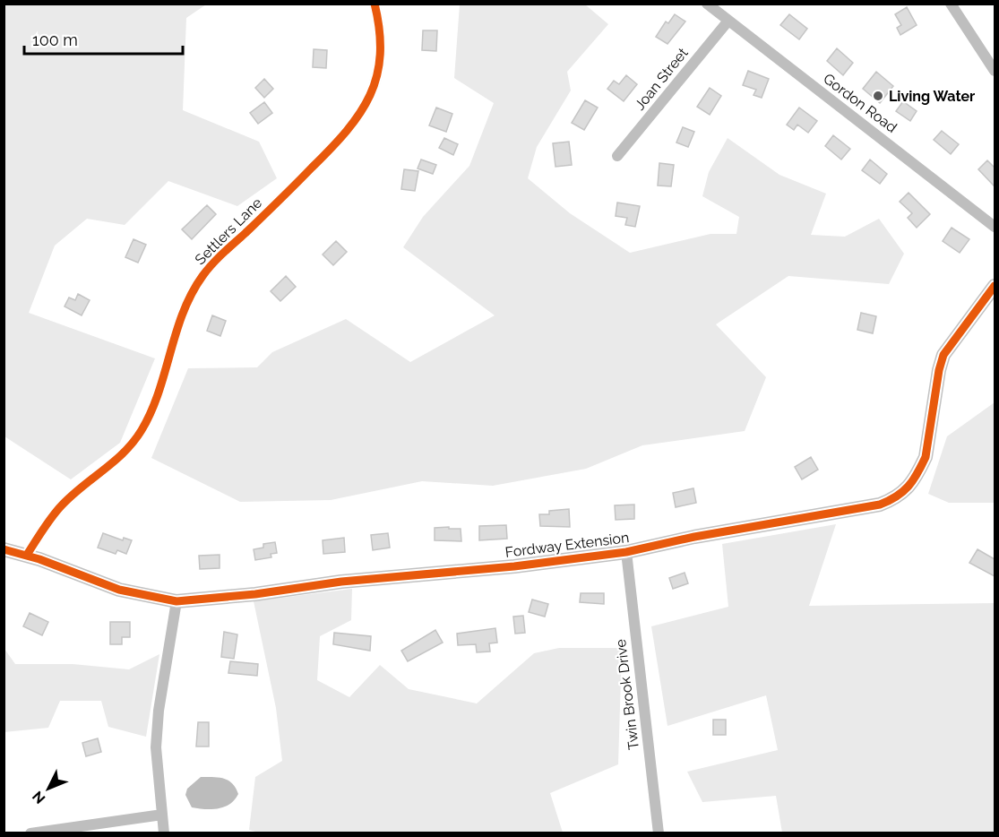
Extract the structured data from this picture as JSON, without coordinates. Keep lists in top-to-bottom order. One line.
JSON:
{"streets":{"street":["Joan Street","Gordon Road","Settlers Lane","Fordway Extension","Twin Brook Drive"]},"crossings":[["Joan Street","Gordon Road"],["Settlers Lane","Fordway Extension"],["Fordway Extension","Twin Brook Drive"]],"places":["Living Water"],"scale_bar":"100 m","north":"bottom left"}
